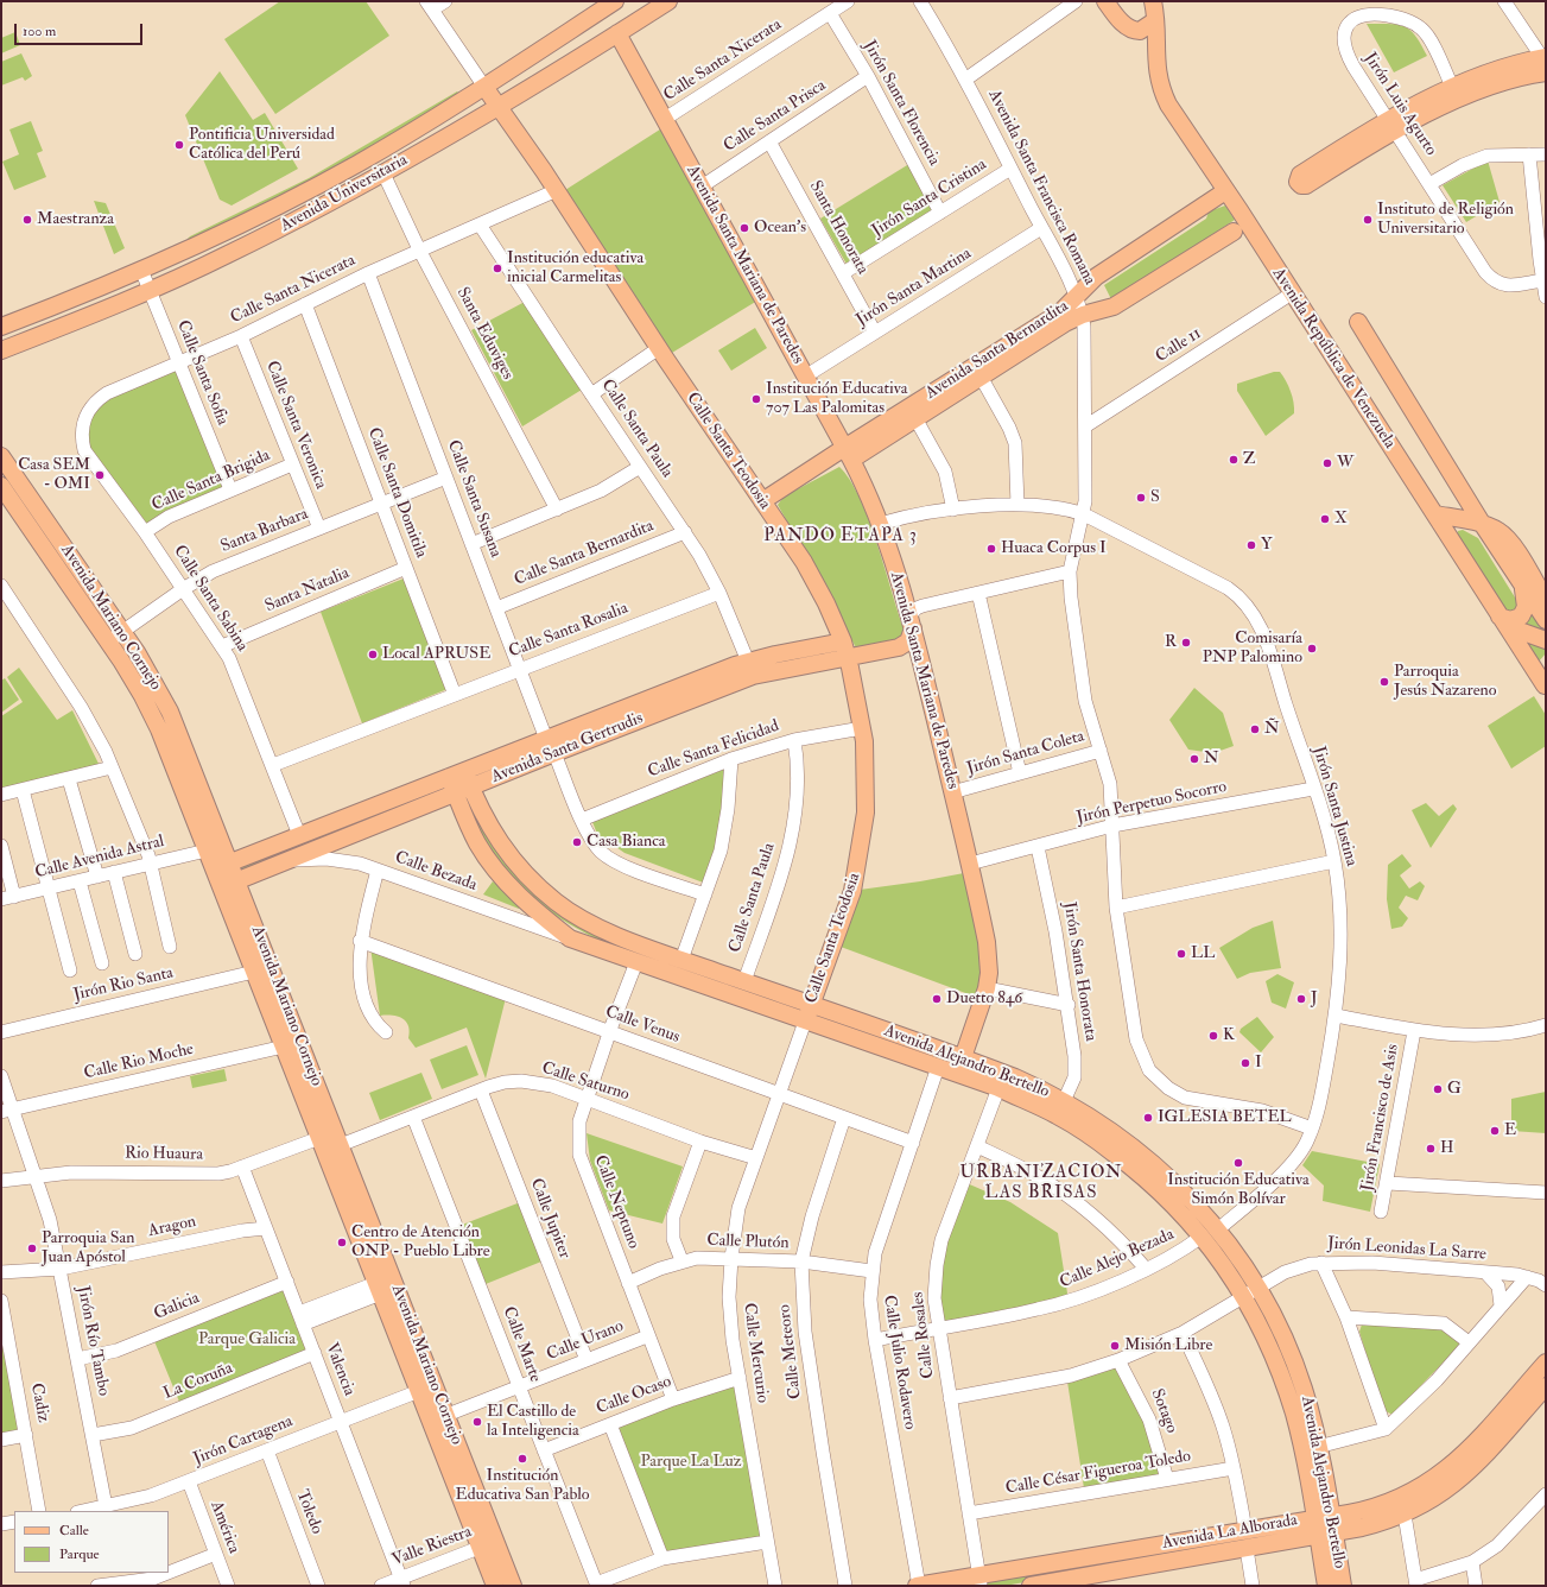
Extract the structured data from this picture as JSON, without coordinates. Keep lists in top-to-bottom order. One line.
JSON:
{"streets":{"main road":["Avenida Universitaria","Avenida Santa Mariana de Paredes","Avenida Santa Bernardita","Avenida República de Venezuela","Calle Santa Teodosia","Avenida Mariano Cornejo","Avenida Santa Gertrudis","Avenida Alejandro Bertello","Avenida La Alborada"],"street":["Calle Santa Nicerata","Jirón Santa Florencia","Jirón Luis Agurto","Calle Santa Prisca","Avenida Santa Francisca Romana","Jirón Santa Cristina","Santa Honorata","Jirón Santa Martina","Santa Eduviges","Calle 11","Calle Santa Sofia","Calle Santa Veronica","Calle Santa Paula","Calle Santa Brigida","Calle Santa Domitila","Calle Santa Susana","Santa Barbara","Calle Santa Bernardita","Santa Natalia","Calle Santa Sabina","Calle Santa Rosalia","Calle Santa Felicidad","Jirón Santa Coleta","Jirón Perpetuo Socorro","Jirón Santa Justina","Calle Avenida Astral","Calle Bezada","Jirón Santa Honorata","Jirón Rio Santa","Calle Venus","Calle Rio Moche","Calle Saturno","Jirón Francisco de Asis","Rio Huaura","Calle Neptuno","Calle Jupiter","Aragon","Calle Plutón","Jirón Leonidas La Sarre","Calle Alejo Bezada","Galicia","Calle Rosales","Jirón Río Tambo","Calle Urano","Calle Marte","Calle Meteoro","Calle Mercurio","Calle Julio Rodavero","Valencia","La Coruña","Calle Ocaso","Cadiz","Sotago","Jirón Cartagena","Calle César Figueroa Toledo","Toledo","América","Valle Riestra"]},"crossings":[["Calle Santa Nicerata","Jirón Santa Florencia"],["Calle Santa Nicerata","Avenida Santa Mariana de Paredes"],["Calle Santa Nicerata","Santa Eduviges"],["Calle Santa Nicerata","Calle Santa Sofia"],["Calle Santa Nicerata","Calle Santa Veronica"],["Calle Santa Nicerata","Calle Santa Paula"],["Calle Santa Nicerata","Calle Santa Teodosia"],["Calle Santa Nicerata","Calle Santa Domitila"],["Calle Santa Nicerata","Calle Santa Susana"],["Calle Santa Nicerata","Calle Santa Sabina"],["Jirón Santa Florencia","Calle Santa Prisca"],["Jirón Santa Florencia","Jirón Santa Cristina"],["Calle Santa Prisca","Santa Honorata"],["Calle Santa Prisca","Avenida Santa Mariana de Paredes"],["Avenida Santa Francisca Romana","Jirón Santa Cristina"],["Avenida Santa Francisca Romana","Jirón Santa Martina"],["Avenida Santa Francisca Romana","Calle 11"],["Avenida Santa Francisca Romana","Avenida Santa Bernardita"],["Avenida Santa Francisca Romana","Avenida Santa Gertrudis"],["Avenida Santa Francisca Romana","Jirón Santa Coleta"],["Avenida Santa Francisca Romana","Jirón Perpetuo Socorro"],["Avenida Santa Francisca Romana","Jirón Santa Justina"],["Avenida Universitaria","Avenida Santa Mariana de Paredes"],["Avenida Universitaria","Santa Eduviges"],["Avenida Universitaria","Calle Santa Sofia"],["Avenida Universitaria","Calle Santa Teodosia"],["Jirón Santa Cristina","Santa Honorata"],["Santa Honorata","Jirón Santa Martina"],["Avenida Santa Mariana de Paredes","Jirón Santa Martina"],["Avenida Santa Mariana de Paredes","Avenida Santa Bernardita"],["Avenida Santa Mariana de Paredes","Avenida Santa Gertrudis"],["Avenida Santa Mariana de Paredes","Jirón Santa Coleta"],["Avenida Santa Mariana de Paredes","Jirón Perpetuo Socorro"],["Avenida Santa Mariana de Paredes","Jirón Santa Justina"],["Avenida Santa Mariana de Paredes","Avenida Alejandro Bertello"],["Calle 11","Avenida República de Venezuela"],["Avenida Santa Bernardita","Avenida República de Venezuela"],["Avenida Santa Bernardita","Calle Santa Teodosia"],["Calle Santa Sofia","Calle Santa Brigida"],["Calle Santa Veronica","Calle Santa Brigida"],["Calle Santa Veronica","Santa Barbara"],["Calle Santa Paula","Calle Santa Bernardita"],["Calle Santa Paula","Calle Santa Rosalia"],["Calle Santa Paula","Avenida Santa Gertrudis"],["Calle Santa Paula","Calle Santa Felicidad"],["Calle Santa Paula","Avenida Alejandro Bertello"],["Calle Santa Teodosia","Avenida Santa Gertrudis"],["Calle Santa Teodosia","Calle Santa Felicidad"],["Calle Santa Teodosia","Avenida Alejandro Bertello"],["Calle Santa Teodosia","Calle Mercurio"],["Calle Santa Brigida","Calle Santa Sabina"],["Calle Santa Domitila","Santa Barbara"],["Calle Santa Domitila","Santa Natalia"],["Calle Santa Domitila","Calle Santa Rosalia"],["Calle Santa Susana","Santa Barbara"],["Calle Santa Susana","Calle Santa Bernardita"],["Calle Santa Susana","Calle Santa Rosalia"],["Calle Santa Susana","Avenida Santa Gertrudis"],["Calle Santa Susana","Calle Santa Felicidad"],["Santa Barbara","Calle Santa Sabina"],["Santa Barbara","Avenida Mariano Cornejo"],["Santa Natalia","Calle Santa Sabina"],["Calle Santa Sabina","Calle Santa Rosalia"],["Calle Santa Sabina","Avenida Santa Gertrudis"],["Avenida Mariano Cornejo","Avenida Santa Gertrudis"],["Avenida Mariano Cornejo","Calle Avenida Astral"],["Avenida Mariano Cornejo","Jirón Rio Santa"],["Avenida Mariano Cornejo","Calle Rio Moche"],["Avenida Mariano Cornejo","Calle Saturno"],["Avenida Mariano Cornejo","Rio Huaura"],["Avenida Mariano Cornejo","Calle Urano"],["Avenida Mariano Cornejo","Jirón Cartagena"],["Avenida Mariano Cornejo","Valle Riestra"],["Avenida Santa Gertrudis","Calle Bezada"],["Avenida Santa Gertrudis","Avenida Alejandro Bertello"],["Jirón Perpetuo Socorro","Jirón Santa Justina"],["Jirón Perpetuo Socorro","Jirón Santa Honorata"],["Jirón Santa Justina","Avenida Alejandro Bertello"],["Calle Bezada","Avenida Alejandro Bertello"],["Jirón Santa Honorata","Avenida Alejandro Bertello"],["Calle Venus","Calle Neptuno"],["Calle Venus","Calle Meteoro"],["Calle Venus","Calle Mercurio"],["Calle Venus","Calle Julio Rodavero"],["Calle Rio Moche","Jirón Río Tambo"],["Avenida Alejandro Bertello","Calle Neptuno"],["Avenida Alejandro Bertello","Jirón Leonidas La Sarre"],["Avenida Alejandro Bertello","Calle Alejo Bezada"],["Avenida Alejandro Bertello","Calle Rosales"],["Avenida Alejandro Bertello","Calle Mercurio"],["Avenida Alejandro Bertello","Calle Julio Rodavero"],["Avenida Alejandro Bertello","Avenida La Alborada"],["Calle Saturno","Rio Huaura"],["Calle Saturno","Calle Neptuno"],["Calle Saturno","Calle Jupiter"],["Calle Saturno","Calle Marte"],["Calle Saturno","Calle Mercurio"],["Rio Huaura","Jirón Río Tambo"],["Rio Huaura","Valencia"],["Calle Neptuno","Calle Plutón"],["Calle Neptuno","Calle Urano"],["Calle Neptuno","Calle Ocaso"],["Calle Jupiter","Calle Urano"],["Aragon","Jirón Río Tambo"],["Aragon","Valencia"],["Calle Plutón","Calle Meteoro"],["Calle Plutón","Calle Mercurio"],["Calle Plutón","Calle Julio Rodavero"],["Jirón Leonidas La Sarre","Calle Rosales"],["Jirón Leonidas La Sarre","Sotago"],["Calle Alejo Bezada","Calle Rosales"],["Calle Alejo Bezada","Calle Julio Rodavero"],["Galicia","Jirón Río Tambo"],["Galicia","Valencia"],["Calle Rosales","Calle César Figueroa Toledo"],["Calle Rosales","Avenida La Alborada"],["Jirón Río Tambo","La Coruña"],["Jirón Río Tambo","Jirón Cartagena"],["Calle Urano","Calle Marte"],["Calle Marte","Calle Ocaso"],["Calle Mercurio","Calle Ocaso"],["Calle Julio Rodavero","Avenida La Alborada"],["Valencia","La Coruña"],["Valencia","Jirón Cartagena"],["Valencia","Valle Riestra"],["Sotago","Calle César Figueroa Toledo"],["Jirón Cartagena","Toledo"],["Jirón Cartagena","América"]],"districts":["PANDO ETAPA 3","URBANIZACION LAS BRISAS"],"parks":["Parque Galicia","Parque La Luz"],"places":["Pontificia Universidad Católica del Perú","Maestranza","Instituto de Religión Universitario","Ocean's","Institución educativa inicial Carmelitas","Institución Educativa 707 Las Palomitas","Z","W","Casa SEM - OMI","S","X","Y","Huaca Corpus I","R","Comisaría PNP Palomino","Local APRUSE","Parroquia Jesús Nazareno","Ñ","N","Casa Bianca","LL","Duetto 846","J","K","I","G","IGLESIA BETEL","E","H","Institución Educativa Simón Bolívar","Centro de Atención ONP - Pueblo Libre","Parroquia San Juan Apóstol","Misión Libre","El Castillo de la Inteligencia","Institución Educativa San Pablo"],"legend":["Calle","Parque"],"scale_bar":"100 m"}
